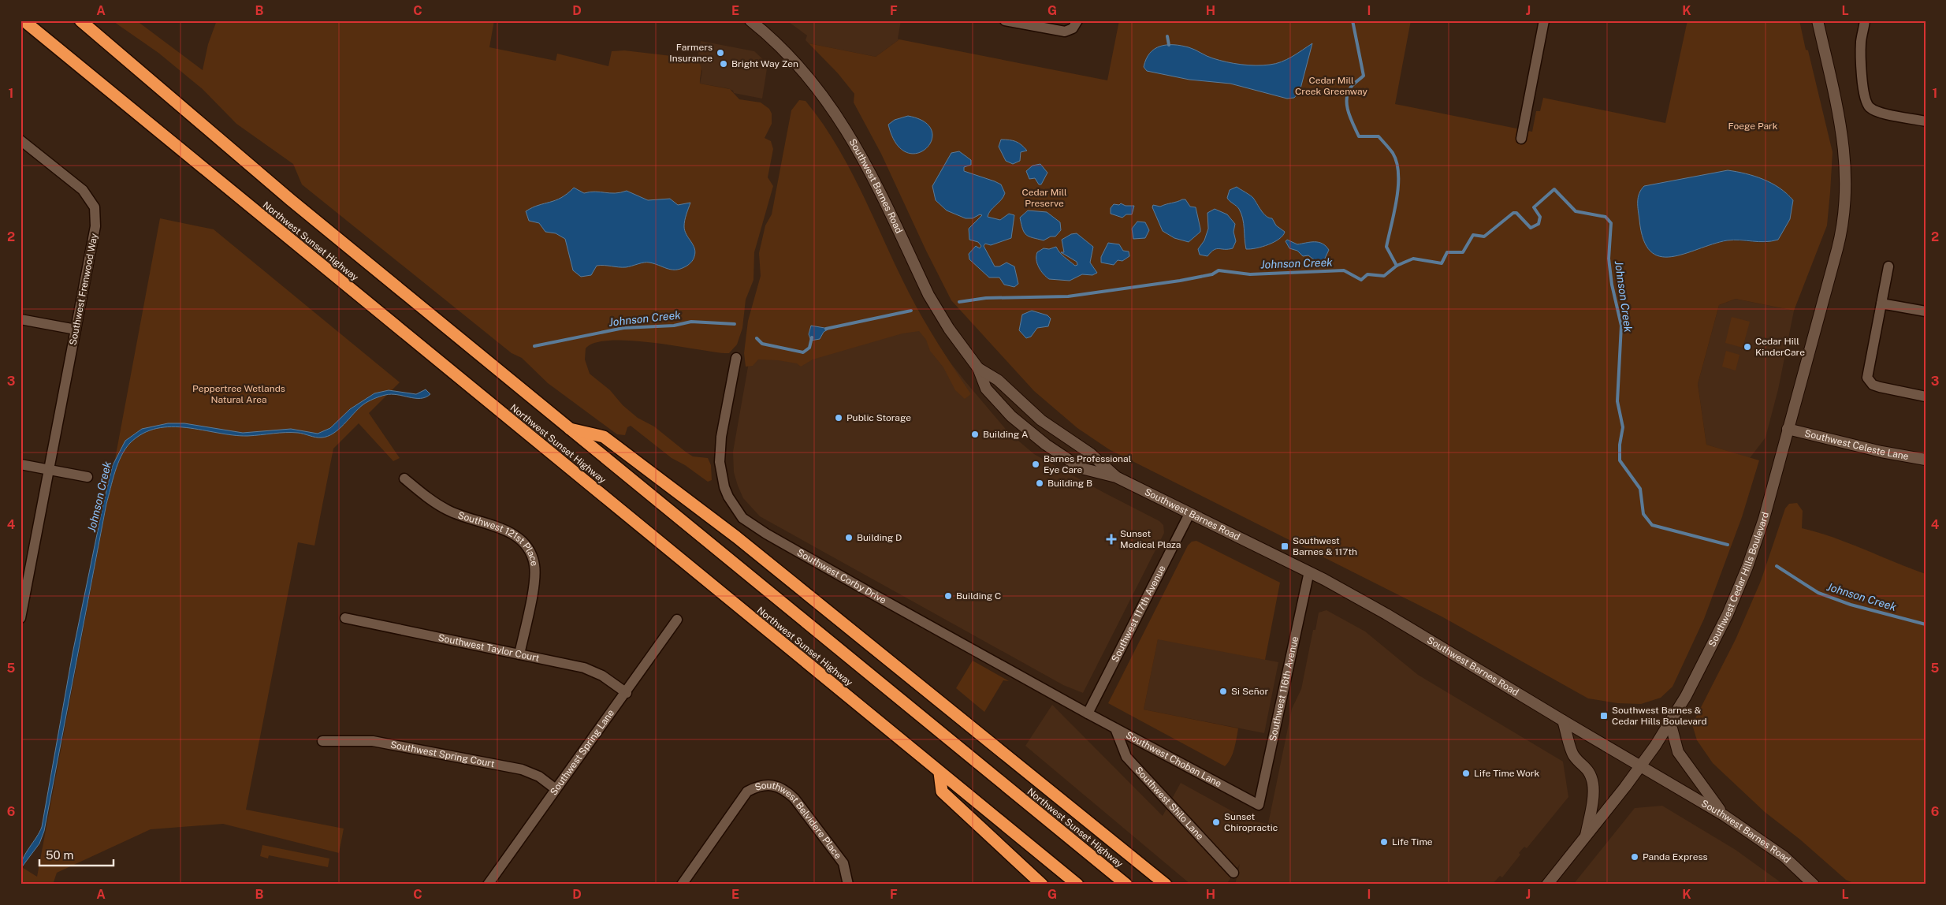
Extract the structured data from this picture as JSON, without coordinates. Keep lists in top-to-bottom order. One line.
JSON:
{"streets":{"highway":["Northwest Sunset Highway"],"main road":["Southwest Barnes Road","Southwest Celeste Lane","Southwest Cedar Hills Boulevard"],"street":["Southwest Frenwood Way","Southwest 121st Place","Southwest Corby Drive","Southwest 117th Avenue","Southwest Taylor Court","Southwest 116th Avenue","Southwest Spring Lane","Southwest Spring Court","Southwest Choban Lane","Southwest Shilo Lane","Southwest Belvidere Place"]},"crossings":[["Southwest Barnes Road","Southwest Cedar Hills Boulevard"],["Southwest Barnes Road","Southwest 117th Avenue"],["Southwest Barnes Road","Southwest 116th Avenue"],["Southwest Celeste Lane","Southwest Cedar Hills Boulevard"],["Southwest 121st Place","Southwest Taylor Court"],["Southwest Corby Drive","Southwest 117th Avenue"],["Southwest Corby Drive","Southwest Choban Lane"],["Southwest 117th Avenue","Southwest Choban Lane"],["Southwest Taylor Court","Southwest Spring Lane"],["Southwest 116th Avenue","Southwest Choban Lane"],["Southwest Spring Lane","Southwest Spring Court"],["Southwest Choban Lane","Southwest Shilo Lane"]],"water":["Johnson Creek"],"parks":["Cedar Mill Creek Greenway","Foege Park","Cedar Mill Preserve","Peppertree Wetlands Natural Area"],"places":{"other":["Farmers Insurance","Bright Way Zen","Cedar Hill KinderCare","Public Storage","Building A","Barnes Professional Eye Care","Building B","Building D","Building C","Si Señor","Life Time Work","Sunset Chiropractic","Life Time","Panda Express"],"health":["Sunset Medical Plaza"],"transit":["Southwest Barnes & 117th","Southwest Barnes & Cedar Hills Boulevard"]},"scale_bar":"50 m","grid":{"columns":["A","B","C","D","E","F","G","H","I","J","K","L"],"rows":["1","2","3","4","5","6"]}}
